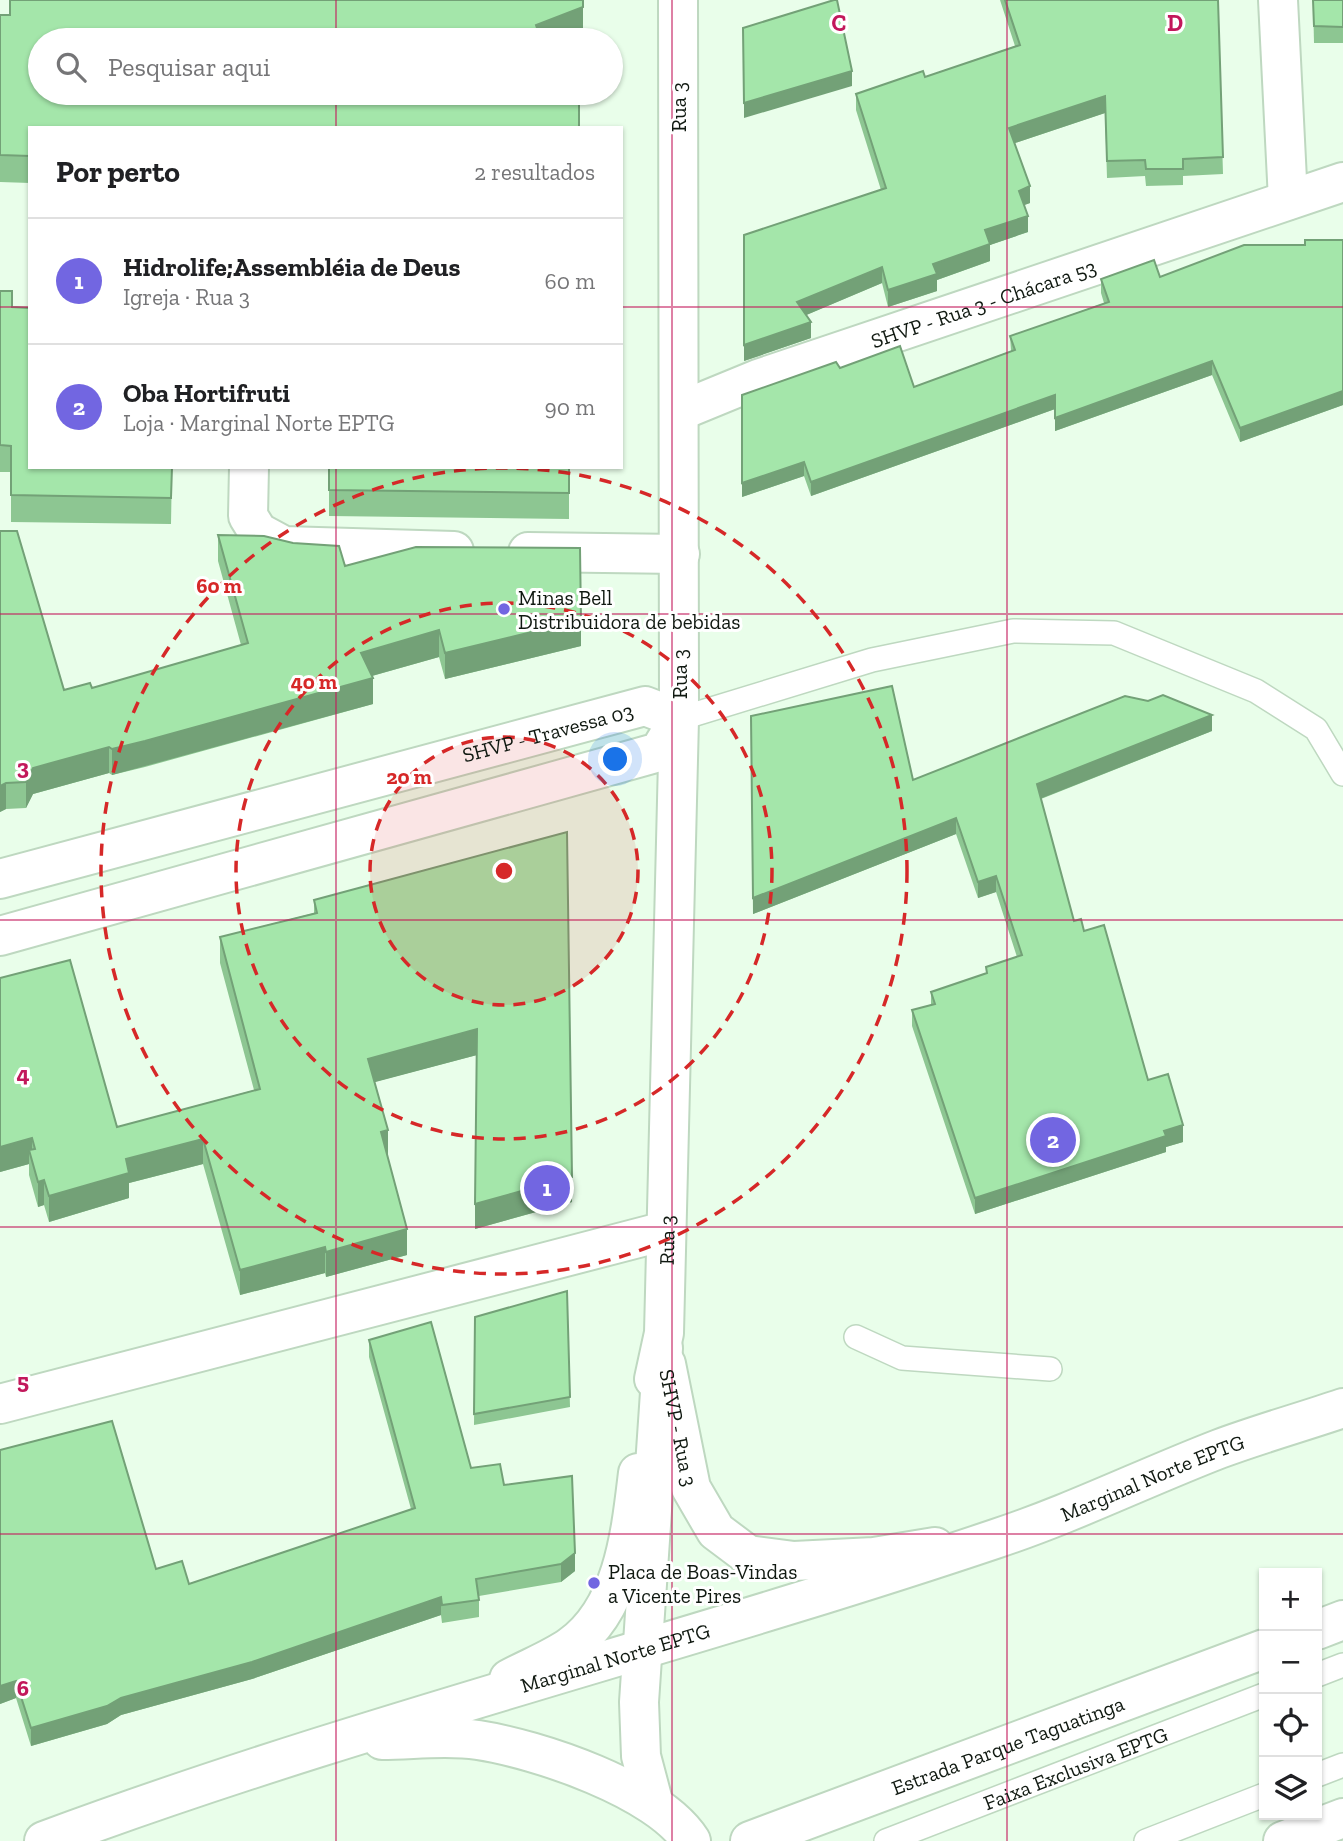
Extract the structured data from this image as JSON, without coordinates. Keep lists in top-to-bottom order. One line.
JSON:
{"streets":{"main road":["Rua 3","SHVP - Rua 3 - Chácara 53","SHVP - Travessa 03","SHVP - Rua 3","Marginal Norte EPTG","Estrada Parque Taguatinga"],"lane":["Faixa Exclusiva EPTG"]},"crossings":[["Rua 3","SHVP - Rua 3 - Chácara 53"],["Rua 3","SHVP - Travessa 03"],["Rua 3","SHVP - Rua 3"],["SHVP - Rua 3","Marginal Norte EPTG"]],"places":["Minas Bell Distribuidora de bebidas","Placa de Boas-Vindas a Vicente Pires"],"page":{"search":"Pesquisar aqui","heading":["Por perto","2 resultados"],"list":[{"mark":"1","name":"Hidrolife;Assembléia de Deus","note":"Igreja · Rua 3","value":"60 m"},{"mark":"2","name":"Oba Hortifruti","note":"Loja · Marginal Norte EPTG","value":"90 m"}],"pins":["2","1"],"map_buttons":["+","−"]},"grid":{"columns":["C","D"],"rows":["3","4","5","6"]},"rings":["60 m","40 m","20 m"]}
